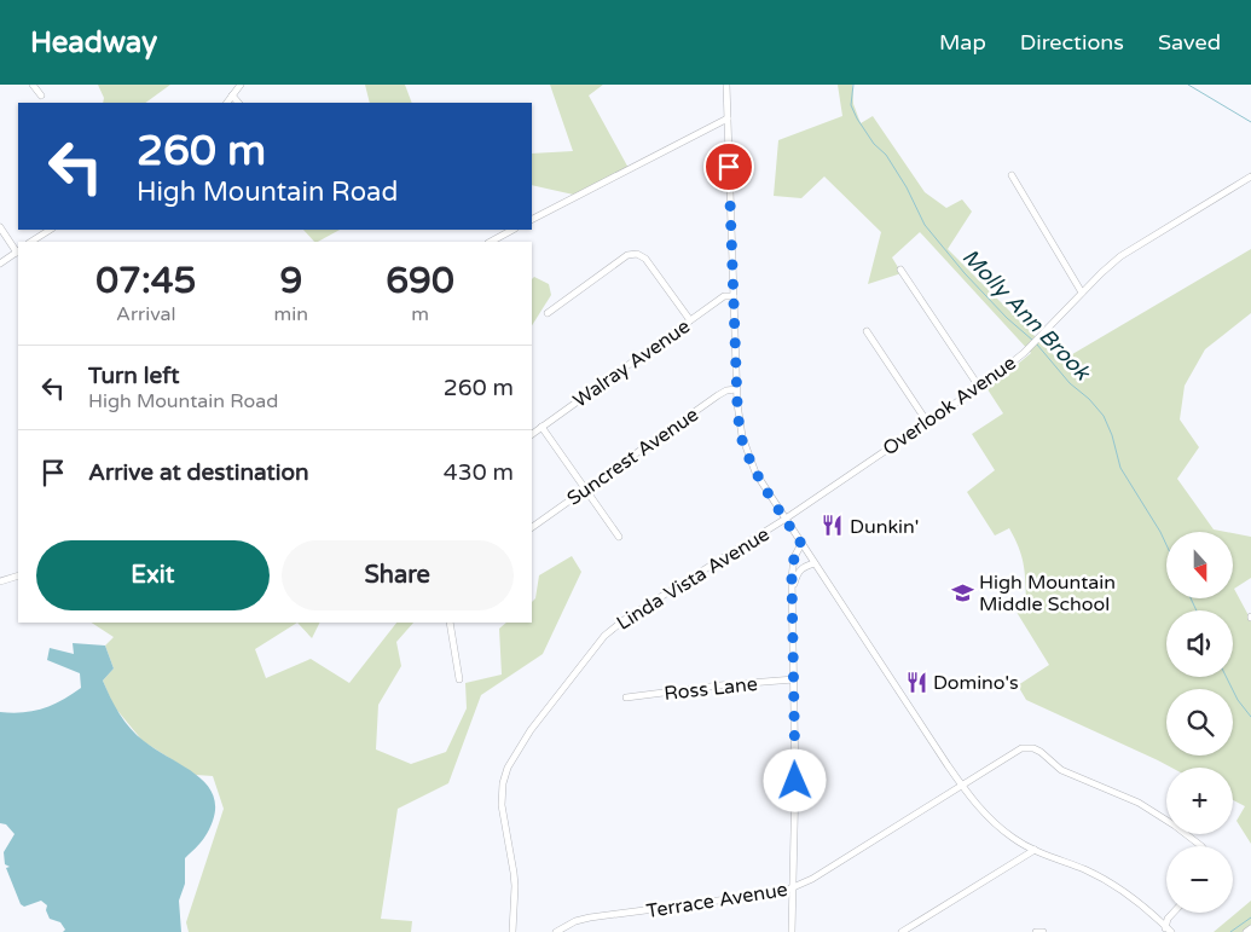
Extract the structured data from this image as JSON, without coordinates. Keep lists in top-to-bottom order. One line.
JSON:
{"streets":{"street":["Walray Avenue","Overlook Avenue","Suncrest Avenue","Linda Vista Avenue","Ross Lane","Terrace Avenue"]},"crossings":[["Overlook Avenue","Linda Vista Avenue"]],"water":["Molly Ann Brook"],"places":{"restaurant":["Dunkin'","Domino's"],"school or university":["High Mountain Middle School"]},"north":"bottom","page":{"header":"Headway","nav":["Map","Directions","Saved"],"turn":["260 m","High Mountain Road"],"eta":["07:45","Arrival","9","min","690","m"],"list":[{"name":"Turn left","note":"High Mountain Road","value":"260 m"},{"name":"Arrive at destination","value":"430 m"}],"buttons":["Exit","Share"],"map_buttons":["+","−"]}}
